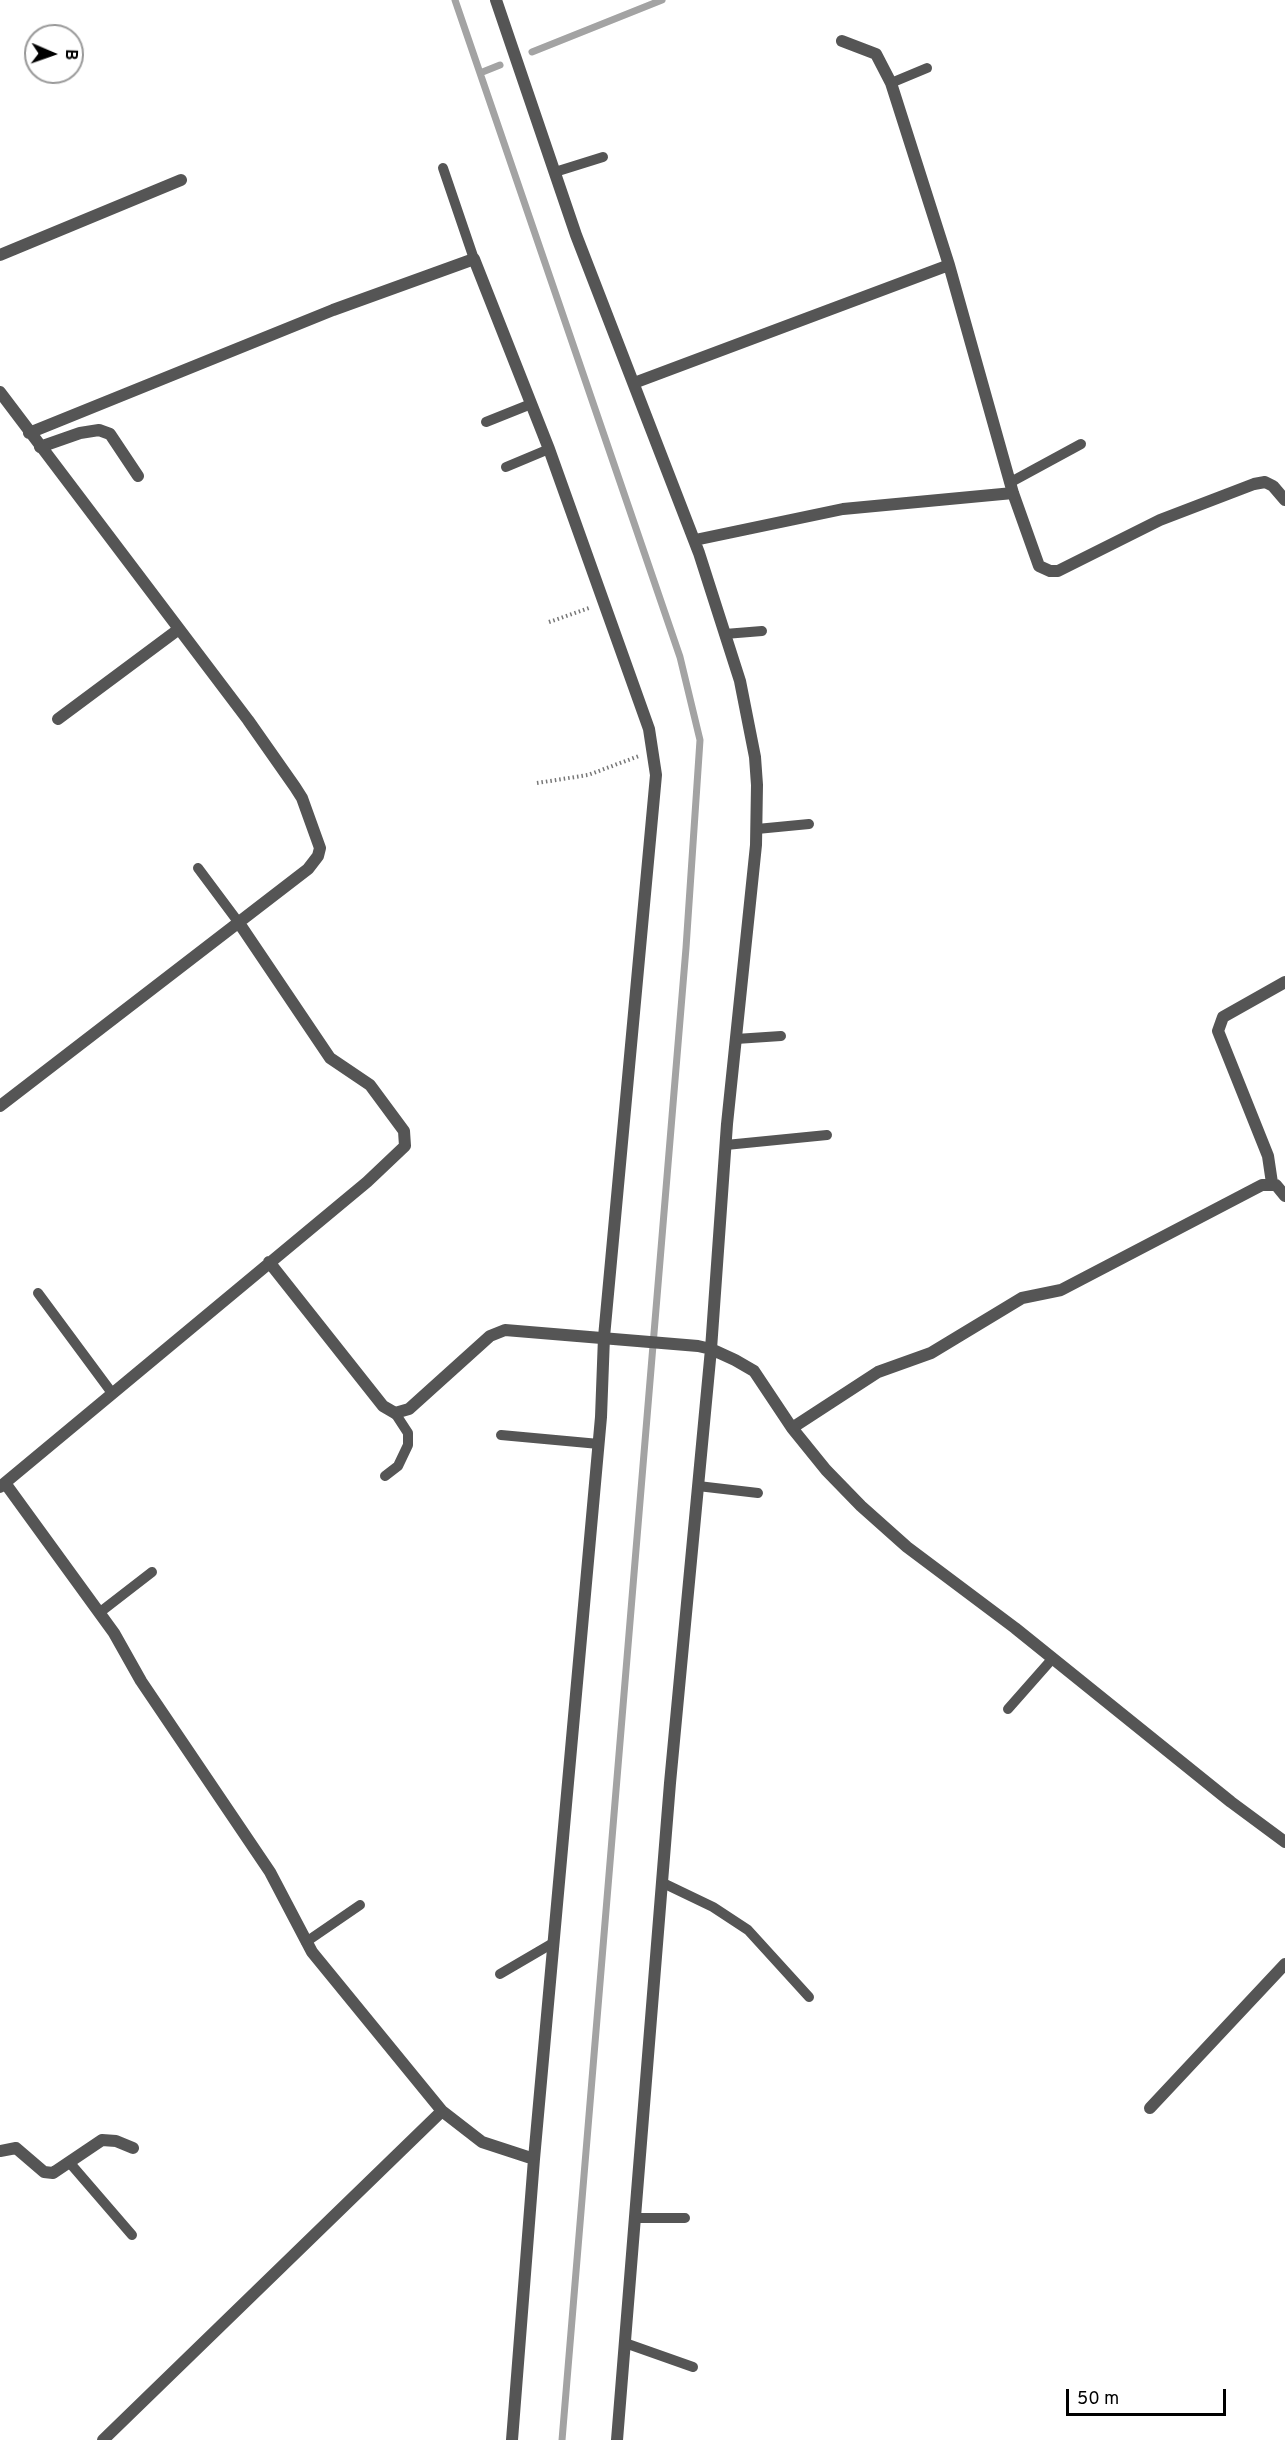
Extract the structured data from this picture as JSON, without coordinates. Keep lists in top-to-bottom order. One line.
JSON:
{"scale_bar":"50 m","north":"right"}
